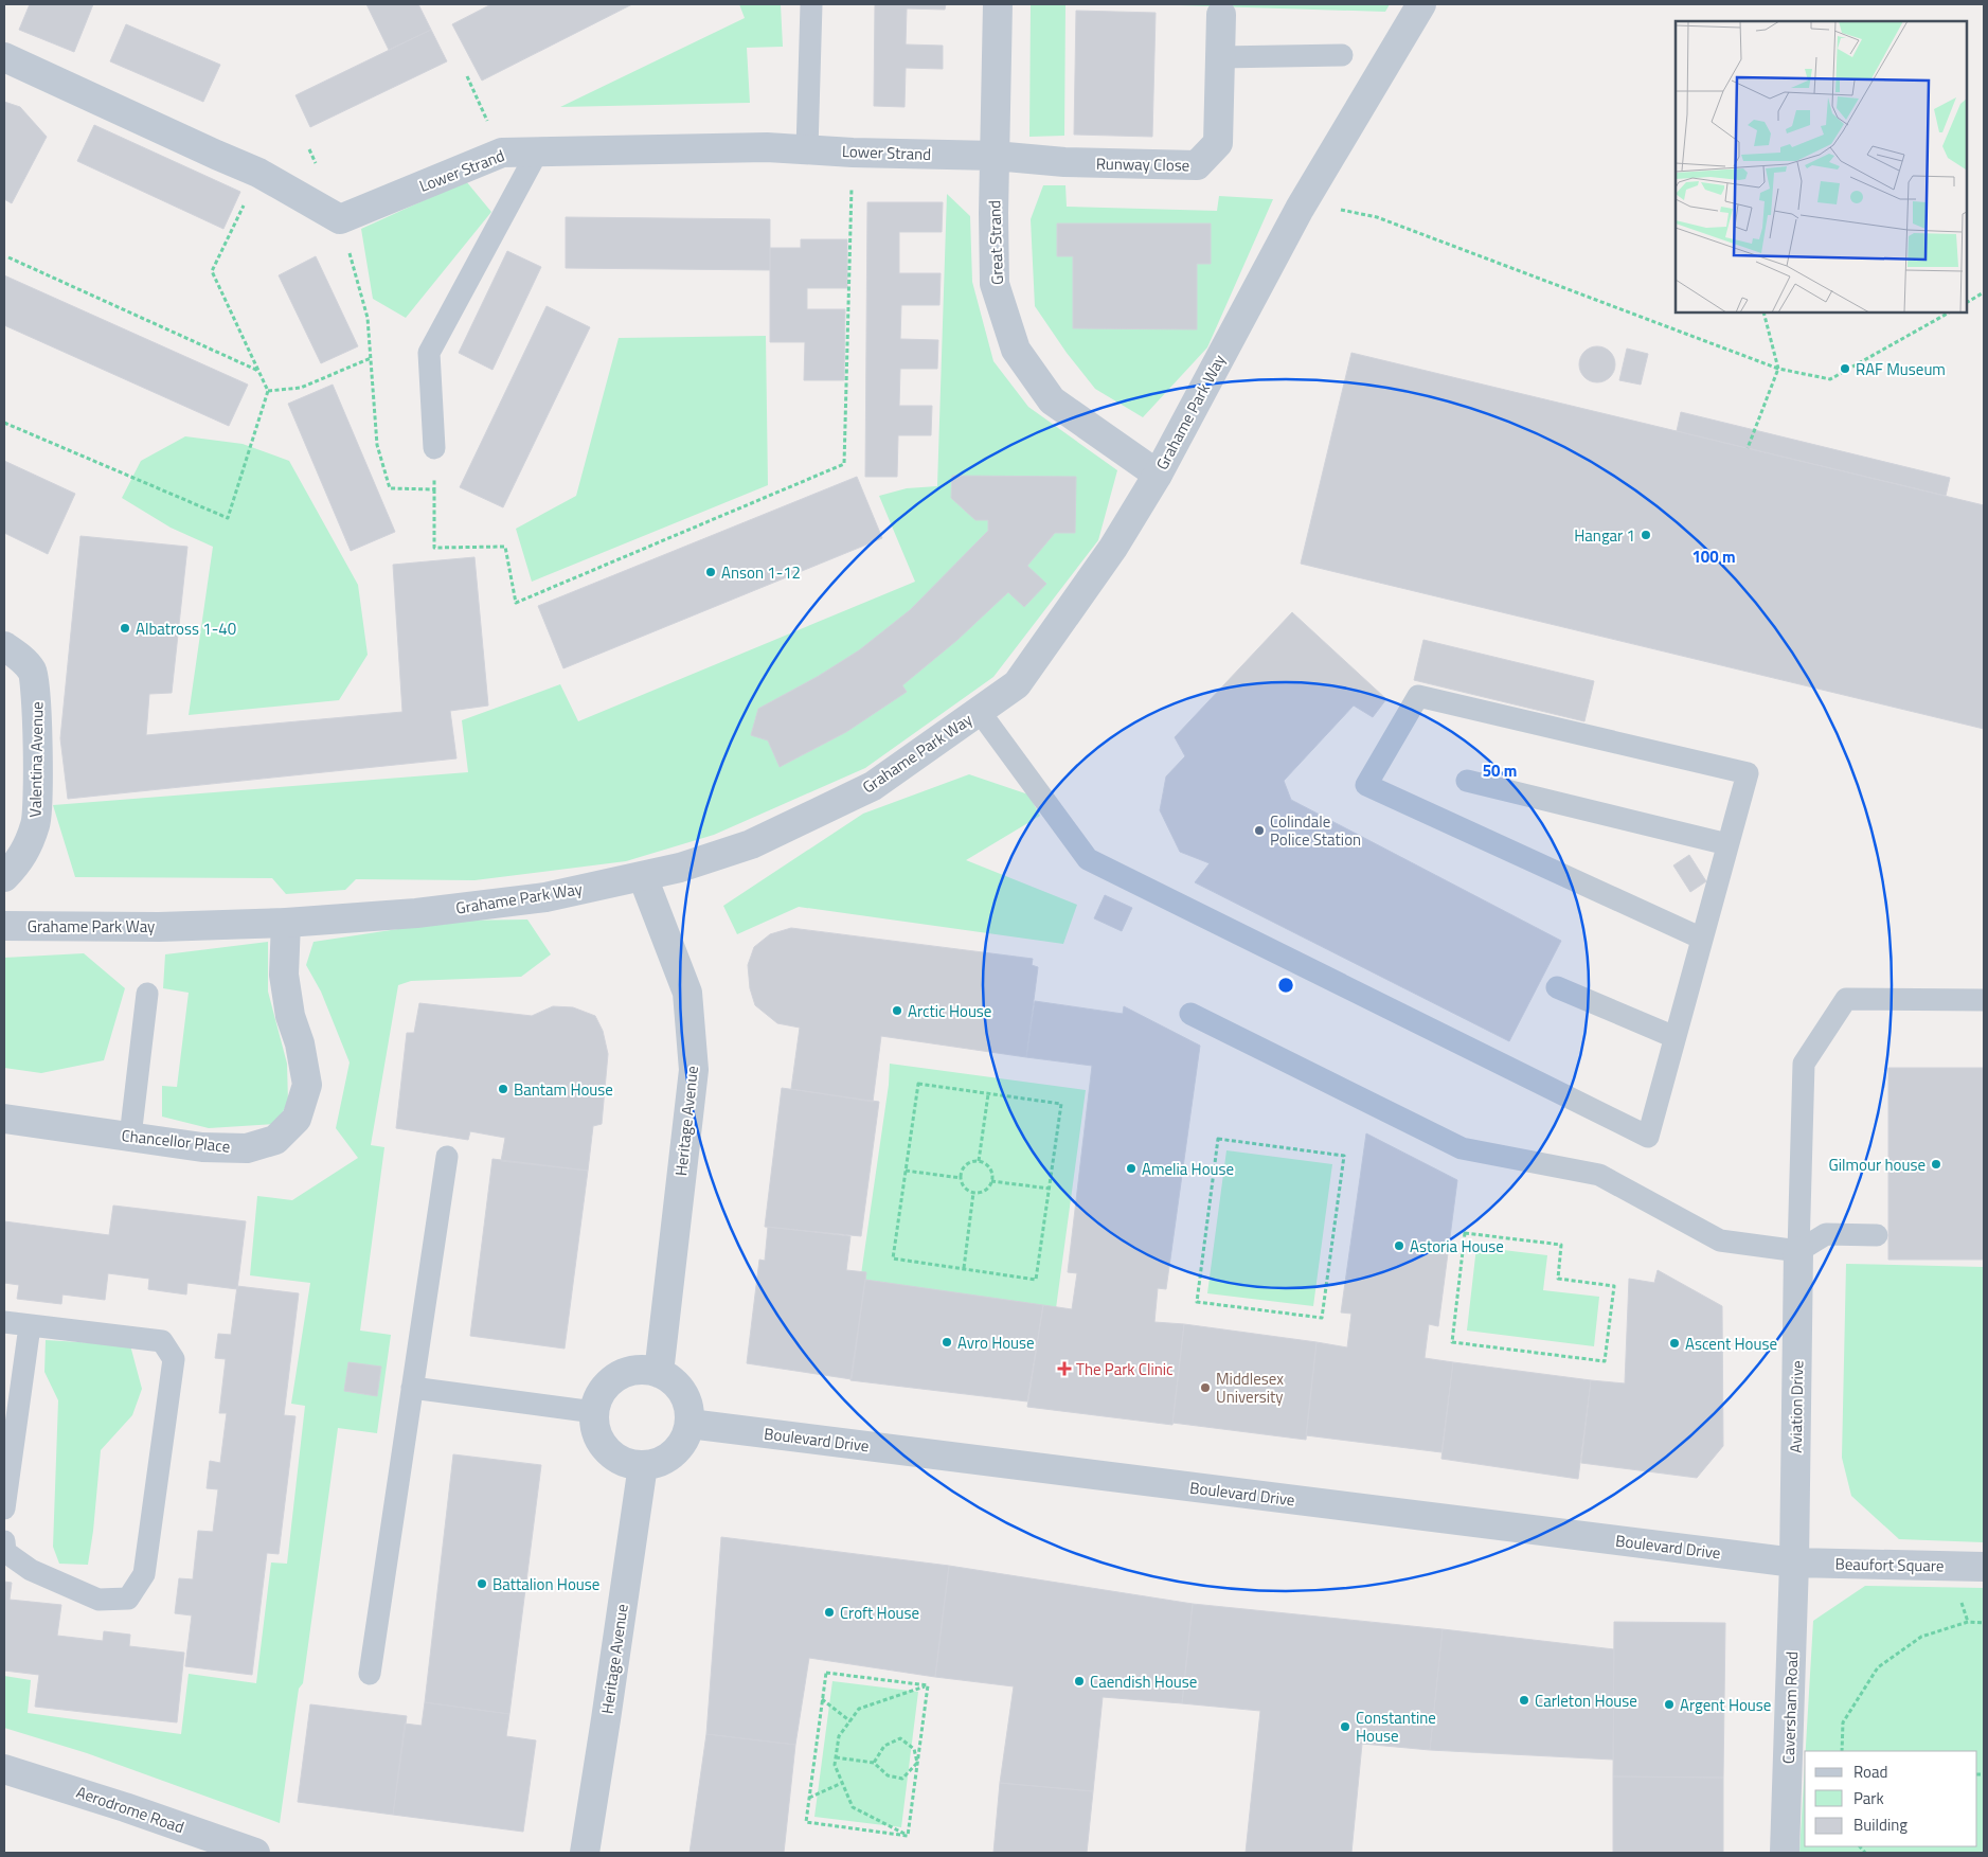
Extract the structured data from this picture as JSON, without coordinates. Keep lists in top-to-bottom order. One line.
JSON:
{"streets":{"street":["Lower Strand","Runway Close","Great Strand","Grahame Park Way","Valentina Avenue","Heritage Avenue","Chancellor Place","Aviation Drive","Boulevard Drive","Beaufort Square","Caversham Road","Aerodrome Road"]},"crossings":[["Lower Strand","Runway Close"],["Lower Strand","Great Strand"],["Runway Close","Great Strand"],["Great Strand","Grahame Park Way"],["Grahame Park Way","Heritage Avenue"],["Grahame Park Way","Chancellor Place"],["Heritage Avenue","Boulevard Drive"],["Aviation Drive","Boulevard Drive"],["Aviation Drive","Beaufort Square"],["Aviation Drive","Caversham Road"],["Boulevard Drive","Beaufort Square"],["Boulevard Drive","Caversham Road"],["Beaufort Square","Caversham Road"]],"places":{"other":["RAF Museum","Hangar 1","Anson 1-12","Albatross 1-40","Colindale Police Station","Arctic House","Bantam House","Gilmour house","Amelia House","Astoria House","Avro House","Ascent House","Middlesex University","Battalion House","Croft House","Caendish House","Carleton House","Argent House","Constantine House"],"health":["The Park Clinic"]},"legend":["Road","Park","Building"],"rings":["100 m","50 m"]}
